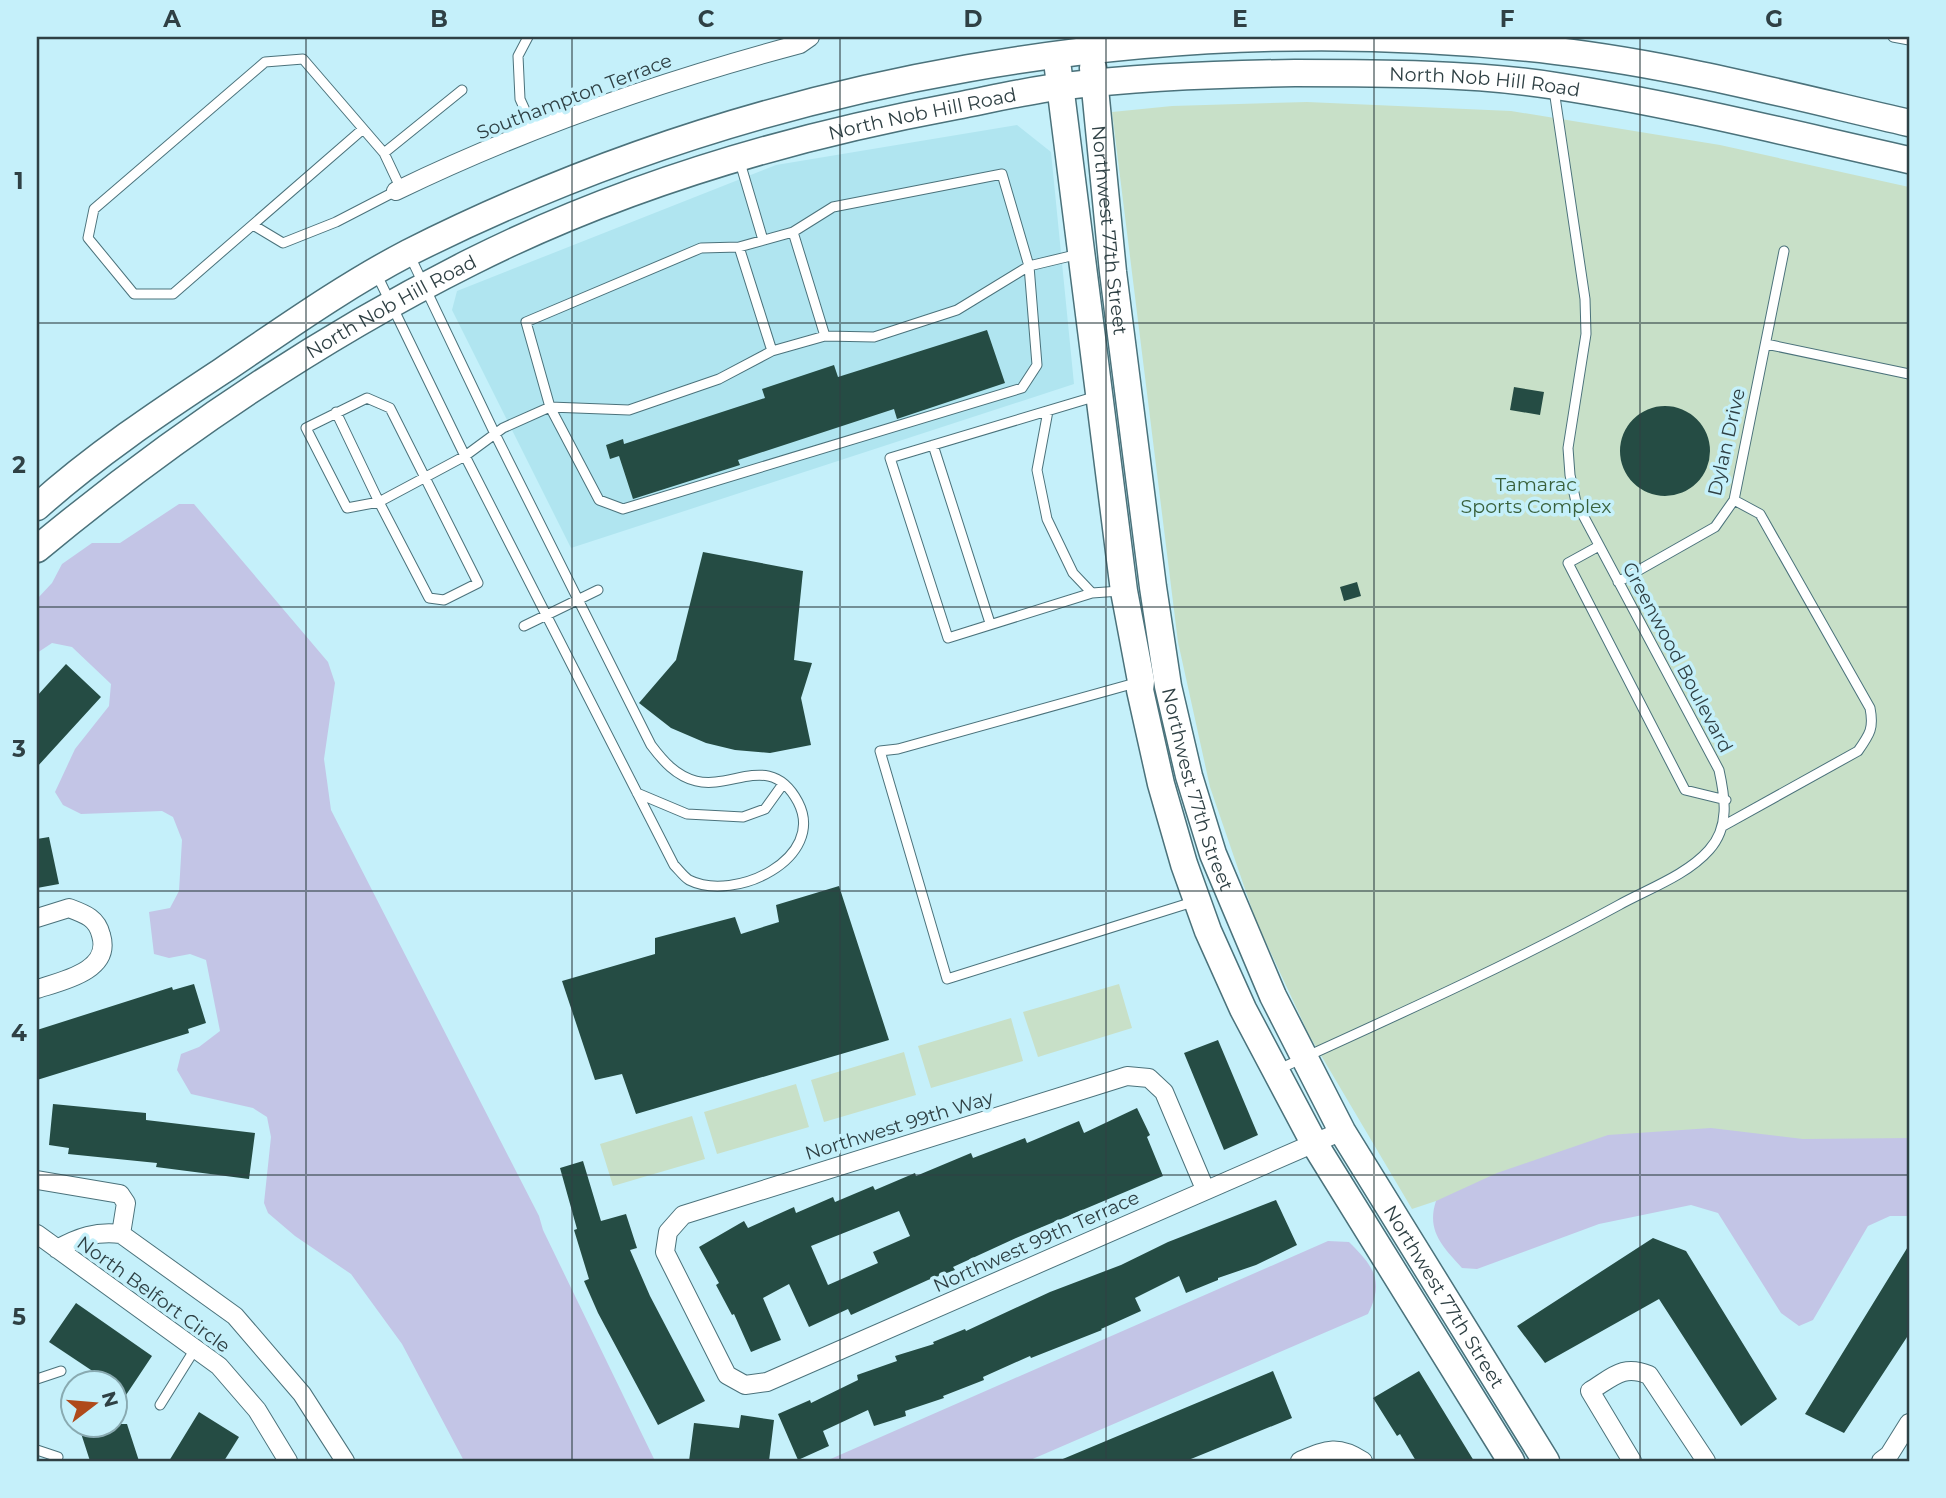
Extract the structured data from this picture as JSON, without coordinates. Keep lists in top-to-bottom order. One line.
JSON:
{"streets":{"main road":["North Nob Hill Road","Northwest 77th Street"],"street":["Southampton Terrace","Northwest 99th Way","Northwest 99th Terrace","North Belfort Circle"],"lane":["Dylan Drive","Greenwood Boulevard"]},"crossings":[["North Nob Hill Road","Northwest 77th Street"],["North Nob Hill Road","Greenwood Boulevard"],["Northwest 77th Street","Greenwood Boulevard"],["Northwest 77th Street","Northwest 99th Terrace"],["Dylan Drive","Greenwood Boulevard"],["Northwest 99th Way","Northwest 99th Terrace"]],"parks":["Tamarac Sports Complex"],"north":"right","grid":{"columns":["A","B","C","D","E","F","G"],"rows":["1","2","3","4","5"]}}
